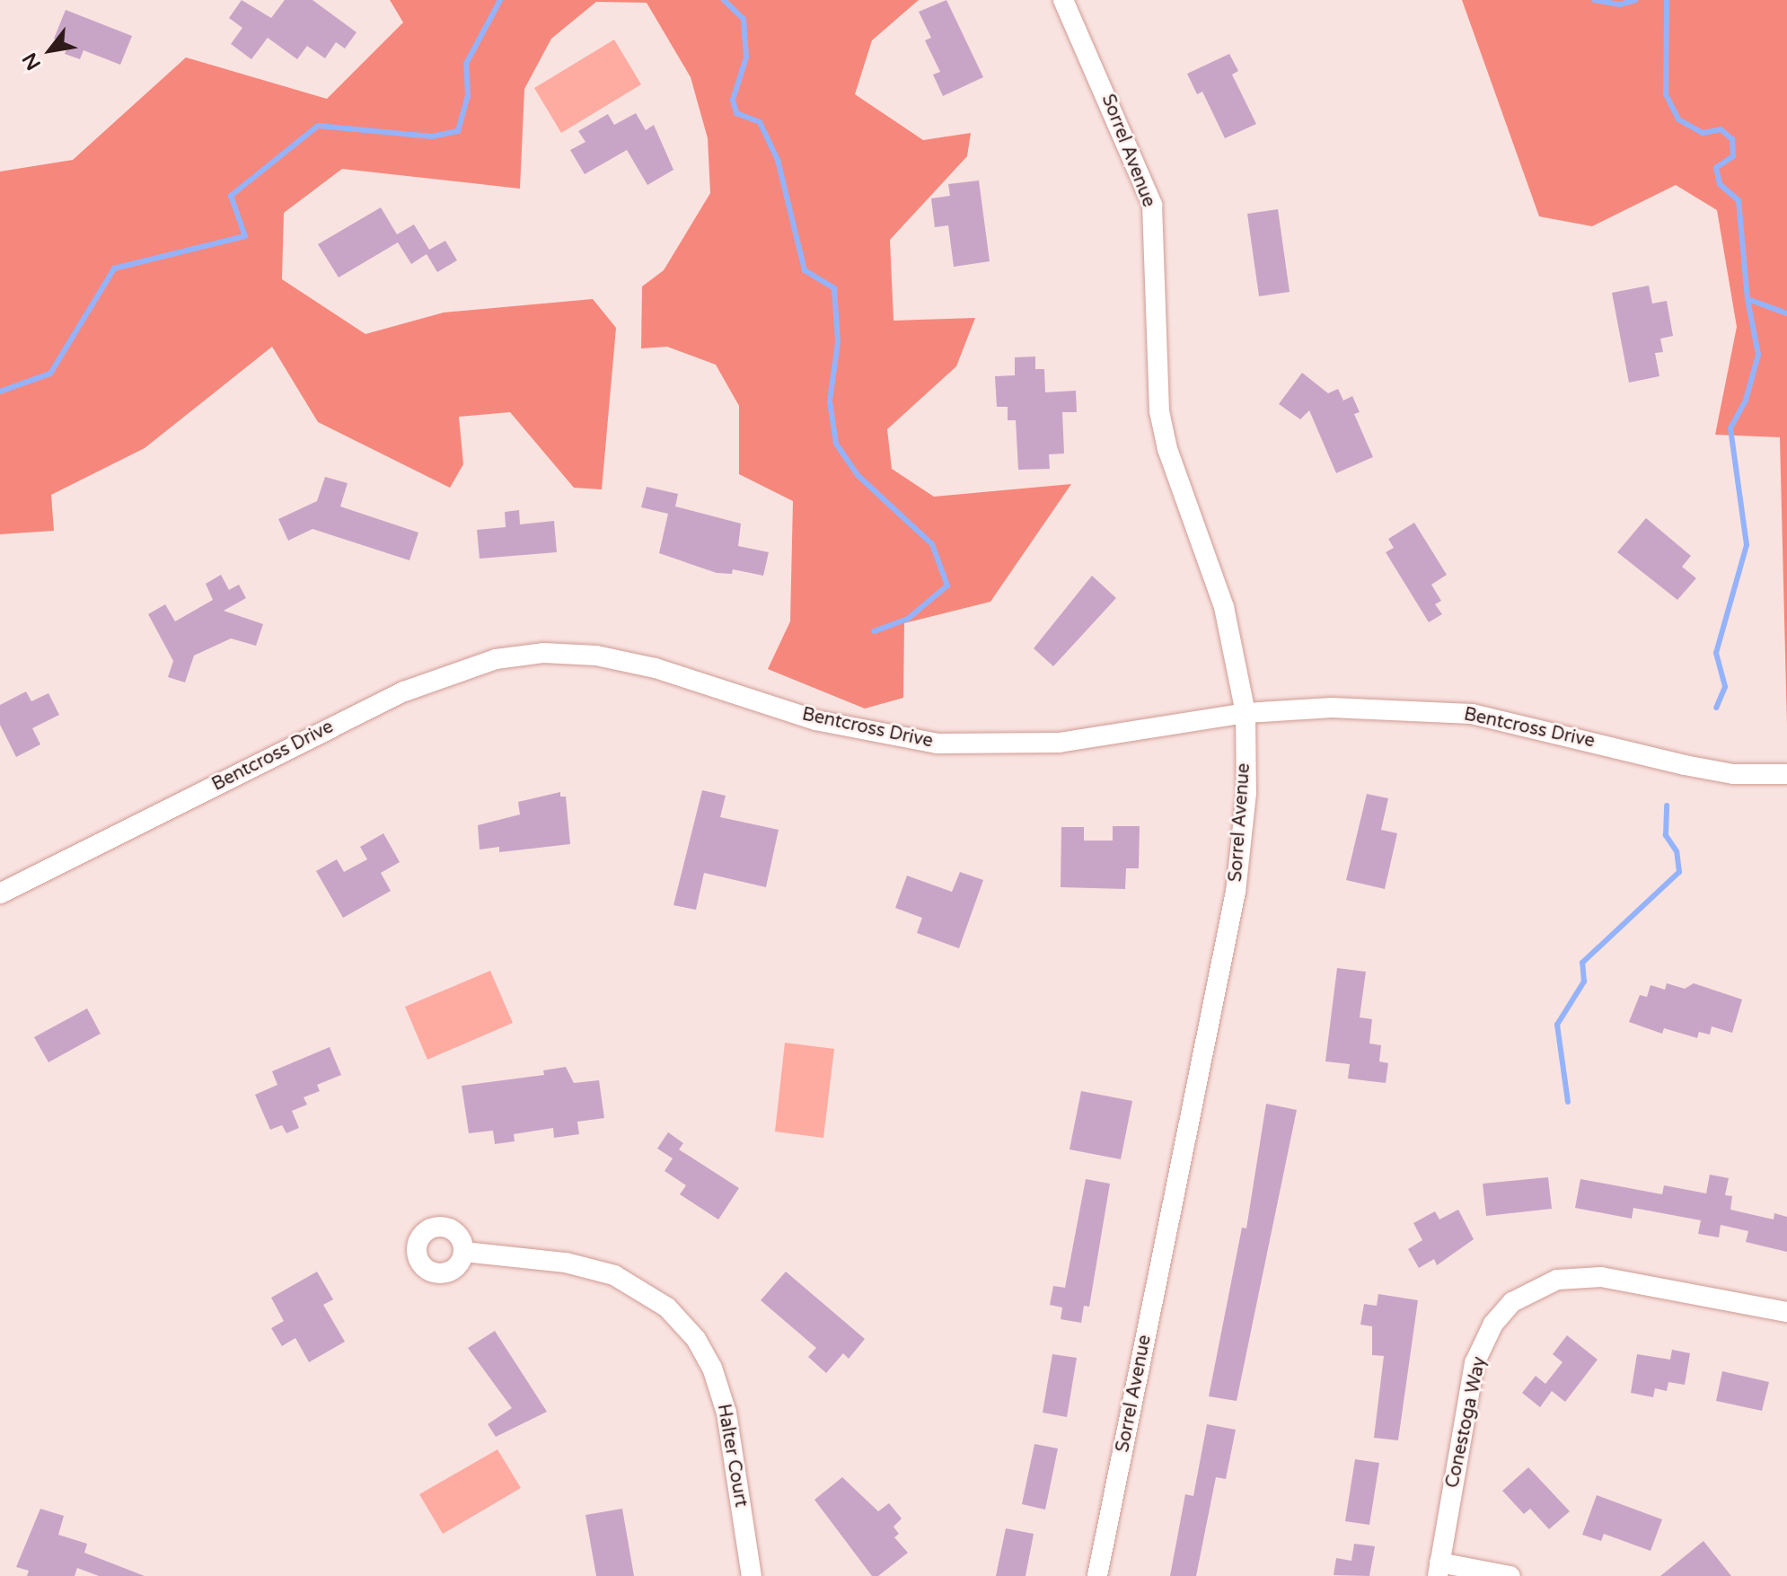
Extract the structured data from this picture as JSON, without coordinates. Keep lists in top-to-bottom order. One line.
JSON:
{"streets":{"street":["Sorrel Avenue","Bentcross Drive","Conestoga Way","Halter Court"]},"crossings":[["Sorrel Avenue","Bentcross Drive"]],"north":"bottom left"}
